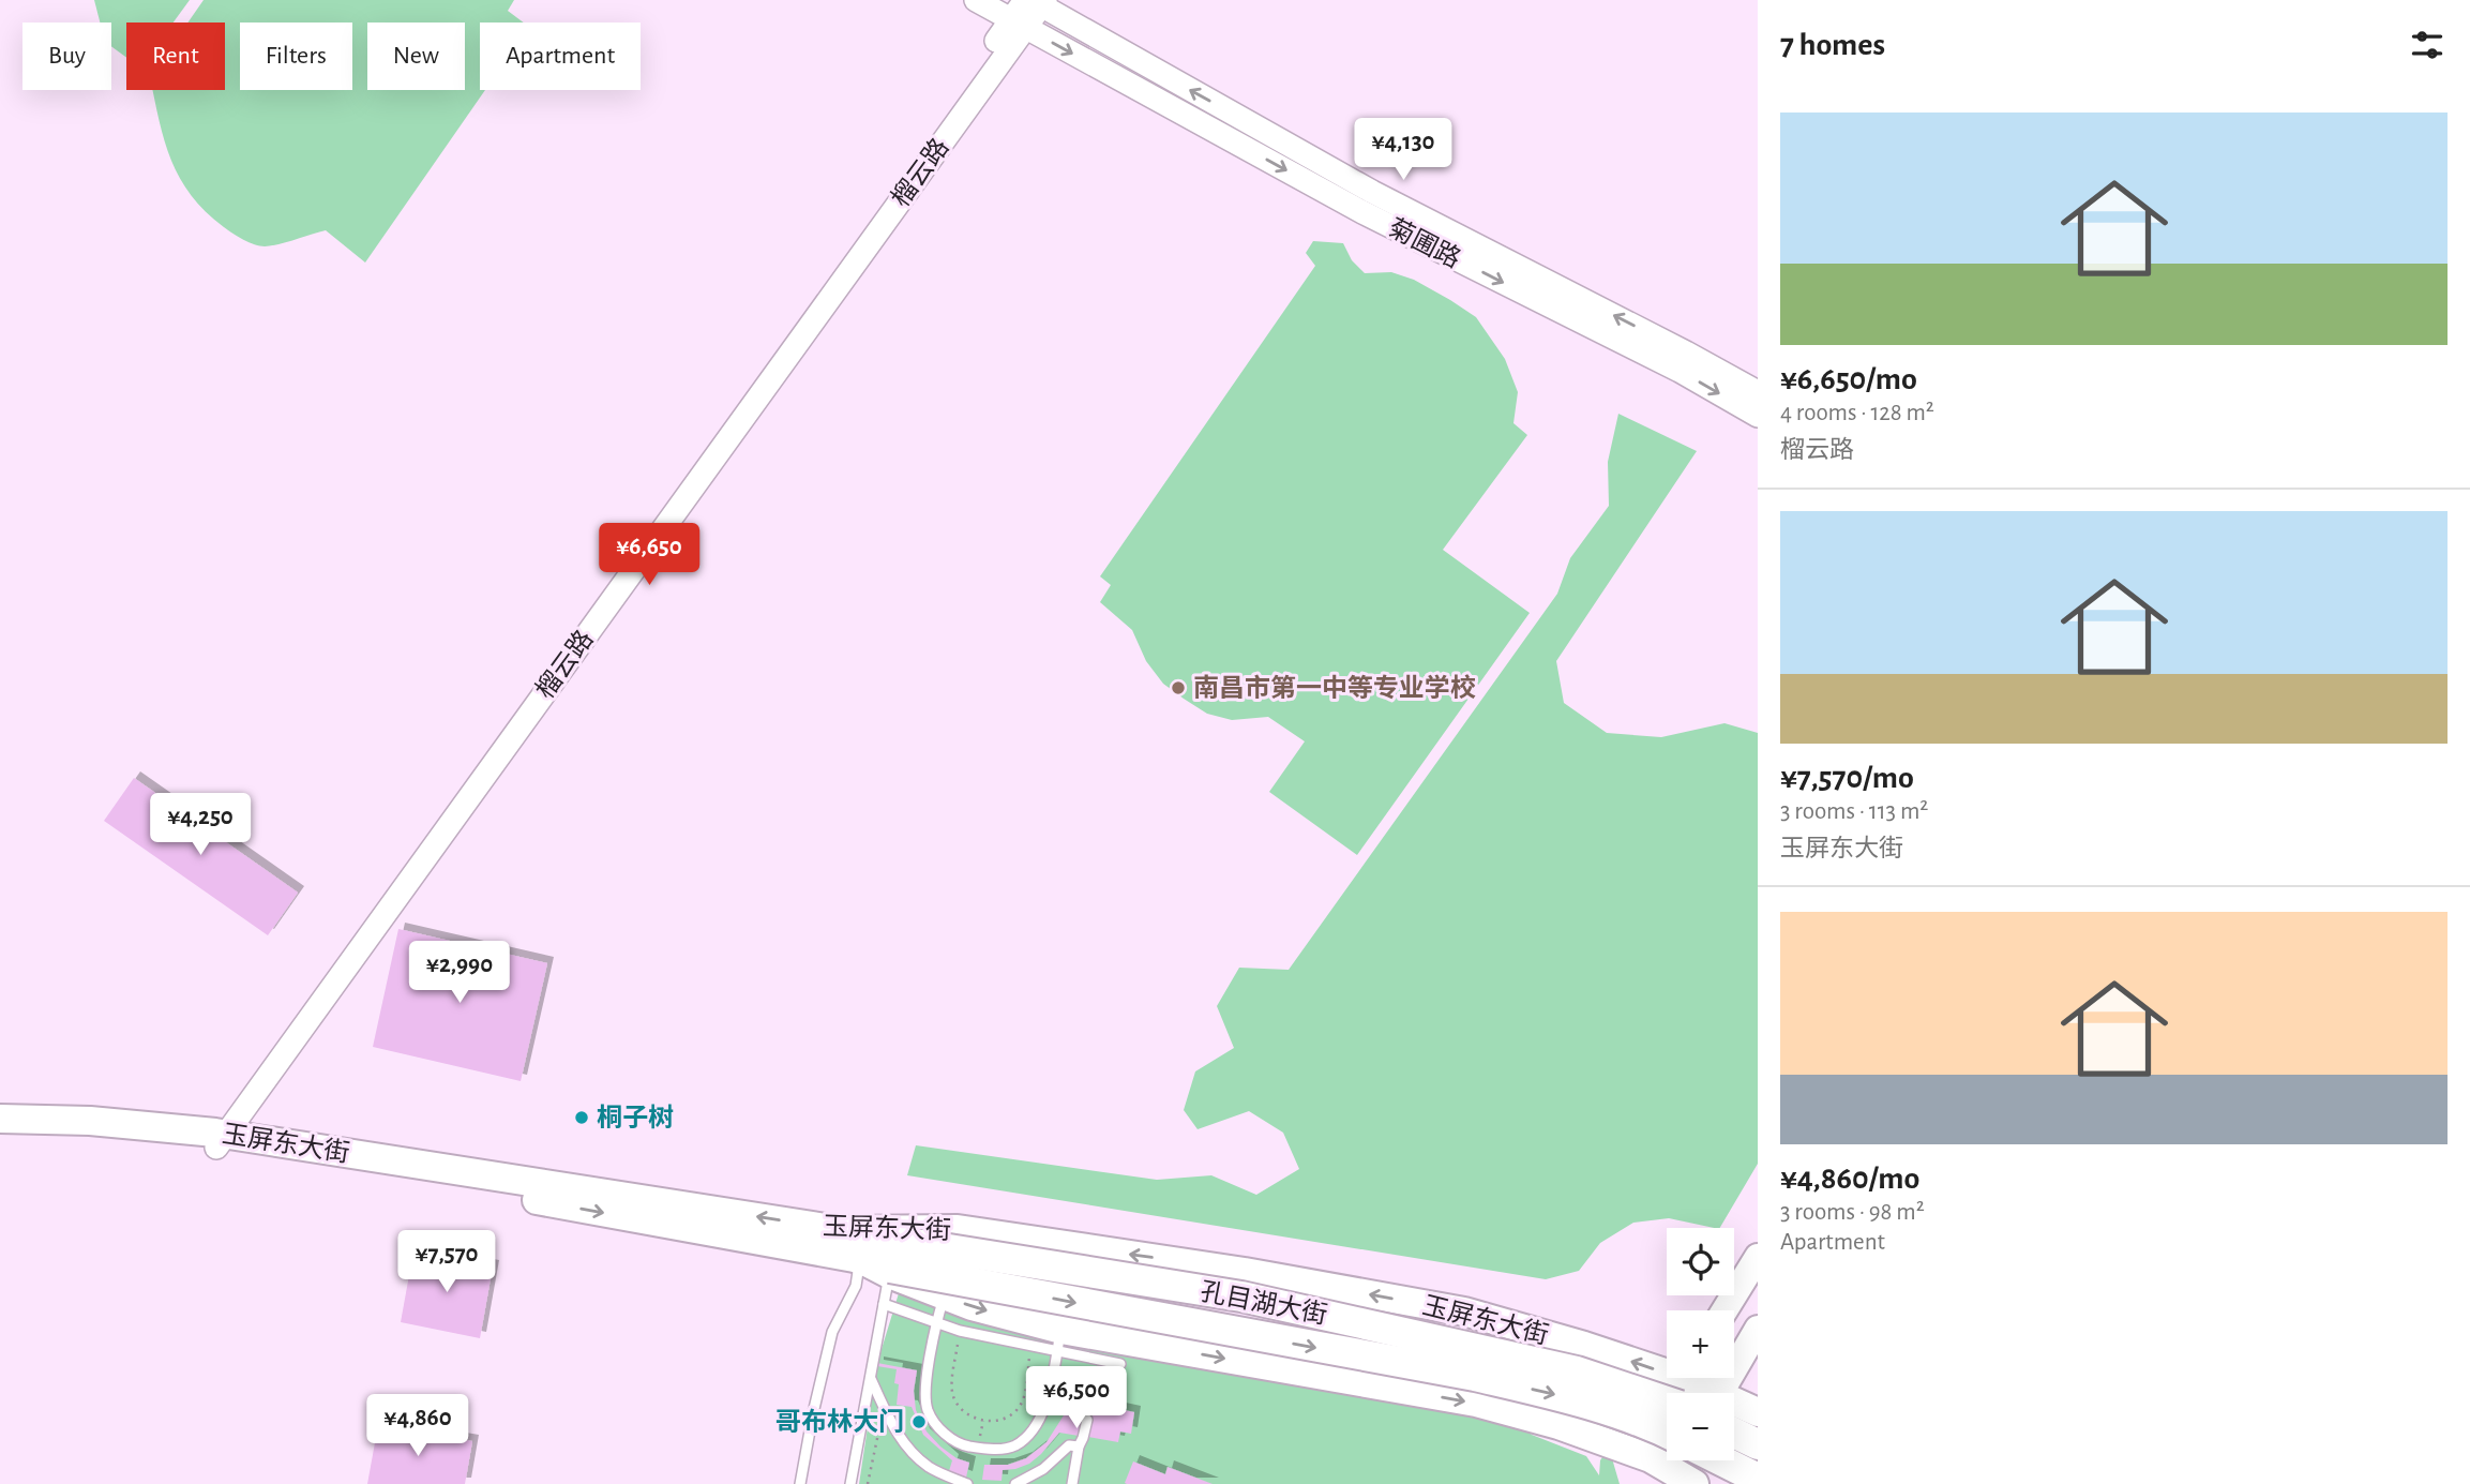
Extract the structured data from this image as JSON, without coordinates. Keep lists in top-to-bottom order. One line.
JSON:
{"streets":{"highway":["孔目湖大街"],"main road":["玉屏东大街"],"street":["榴云路","菊圃路"]},"crossings":[["榴云路","菊圃路"],["榴云路","玉屏东大街"],["玉屏东大街","孔目湖大街"]],"places":["南昌市第一中等专业学校","桐子树","哥布林大门"],"page":{"heading":"7 homes","chip":["Buy","Rent","Filters","New","Apartment"],"list":[{"name":"¥6,650/mo","note":"4 rooms · 128 m² · 榴云路"},{"name":"¥7,570/mo","note":"3 rooms · 113 m² · 玉屏东大街"},{"name":"¥4,860/mo","note":"3 rooms · 98 m² · Apartment"}],"price":["¥4,130","¥6,650","¥4,250","¥2,990","¥7,570","¥6,500","¥4,860"],"map_buttons":["+","−"]}}
